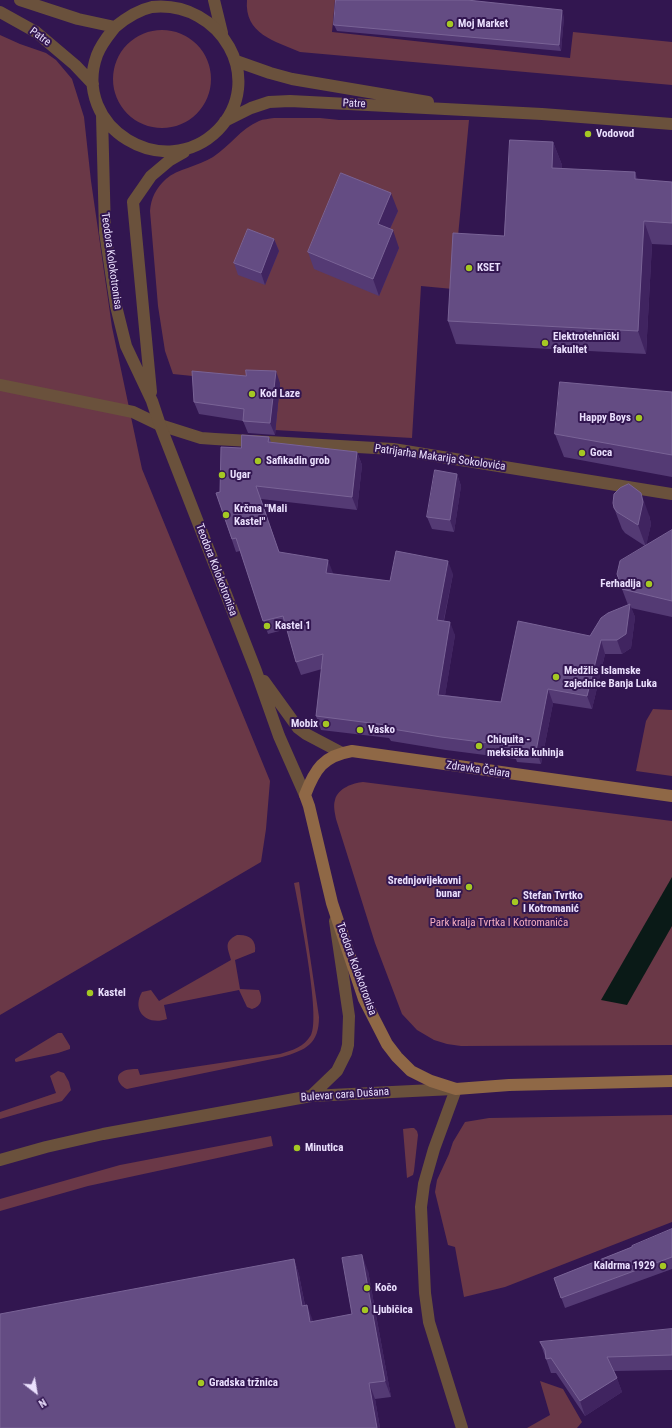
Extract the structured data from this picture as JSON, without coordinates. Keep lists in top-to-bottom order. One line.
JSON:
{"streets":{"main road":["Teodora Kolokotronisa","Zdravka Čelara","Bulevar cara Dušana"],"street":["Patre","Patrijarha Makarija Sokolovića"]},"crossings":[["Patre","Teodora Kolokotronisa"],["Teodora Kolokotronisa","Patrijarha Makarija Sokolovića"],["Teodora Kolokotronisa","Zdravka Čelara"],["Teodora Kolokotronisa","Bulevar cara Dušana"]],"parks":["Park kralja Tvrtka I Kotromanića"],"places":["Moj Market","Vodovod","KSET","Elektrotehnički fakultet","Kod Laze","Happy Boys","Goca","Safikadin grob","Ugar","Krčma \"Mali Kastel\"","Ferhadija","Kastel 1","Medžlis Islamske zajednice Banja Luka","Mobix","Vasko","Chiquita - meksička kuhinja","Srednjovijekovni bunar","Stefan Tvrtko I Kotromanić","Kastel","Minutica","Kaldrma 1929","Kočo","Ljubičica","Gradska tržnica"],"north":"bottom right"}
